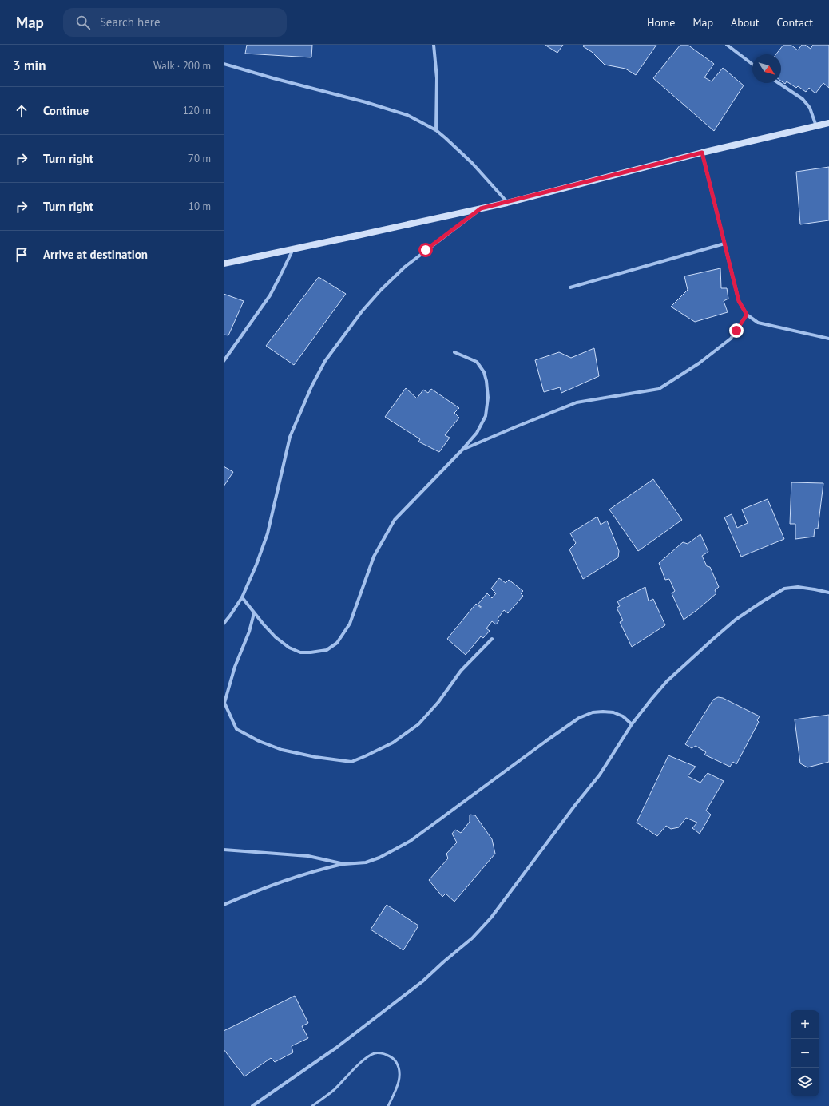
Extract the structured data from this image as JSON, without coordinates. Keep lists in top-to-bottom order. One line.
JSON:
{"north":"bottom right","page":{"header":"Map","search":"Search here","nav":["Home","Map","About","Contact"],"heading":["3 min","Walk · 200 m"],"list":[["Continue","120 m"],["Turn right","70 m"],["Turn right","10 m"],"Arrive at destination"],"map_buttons":["+","−"]}}
